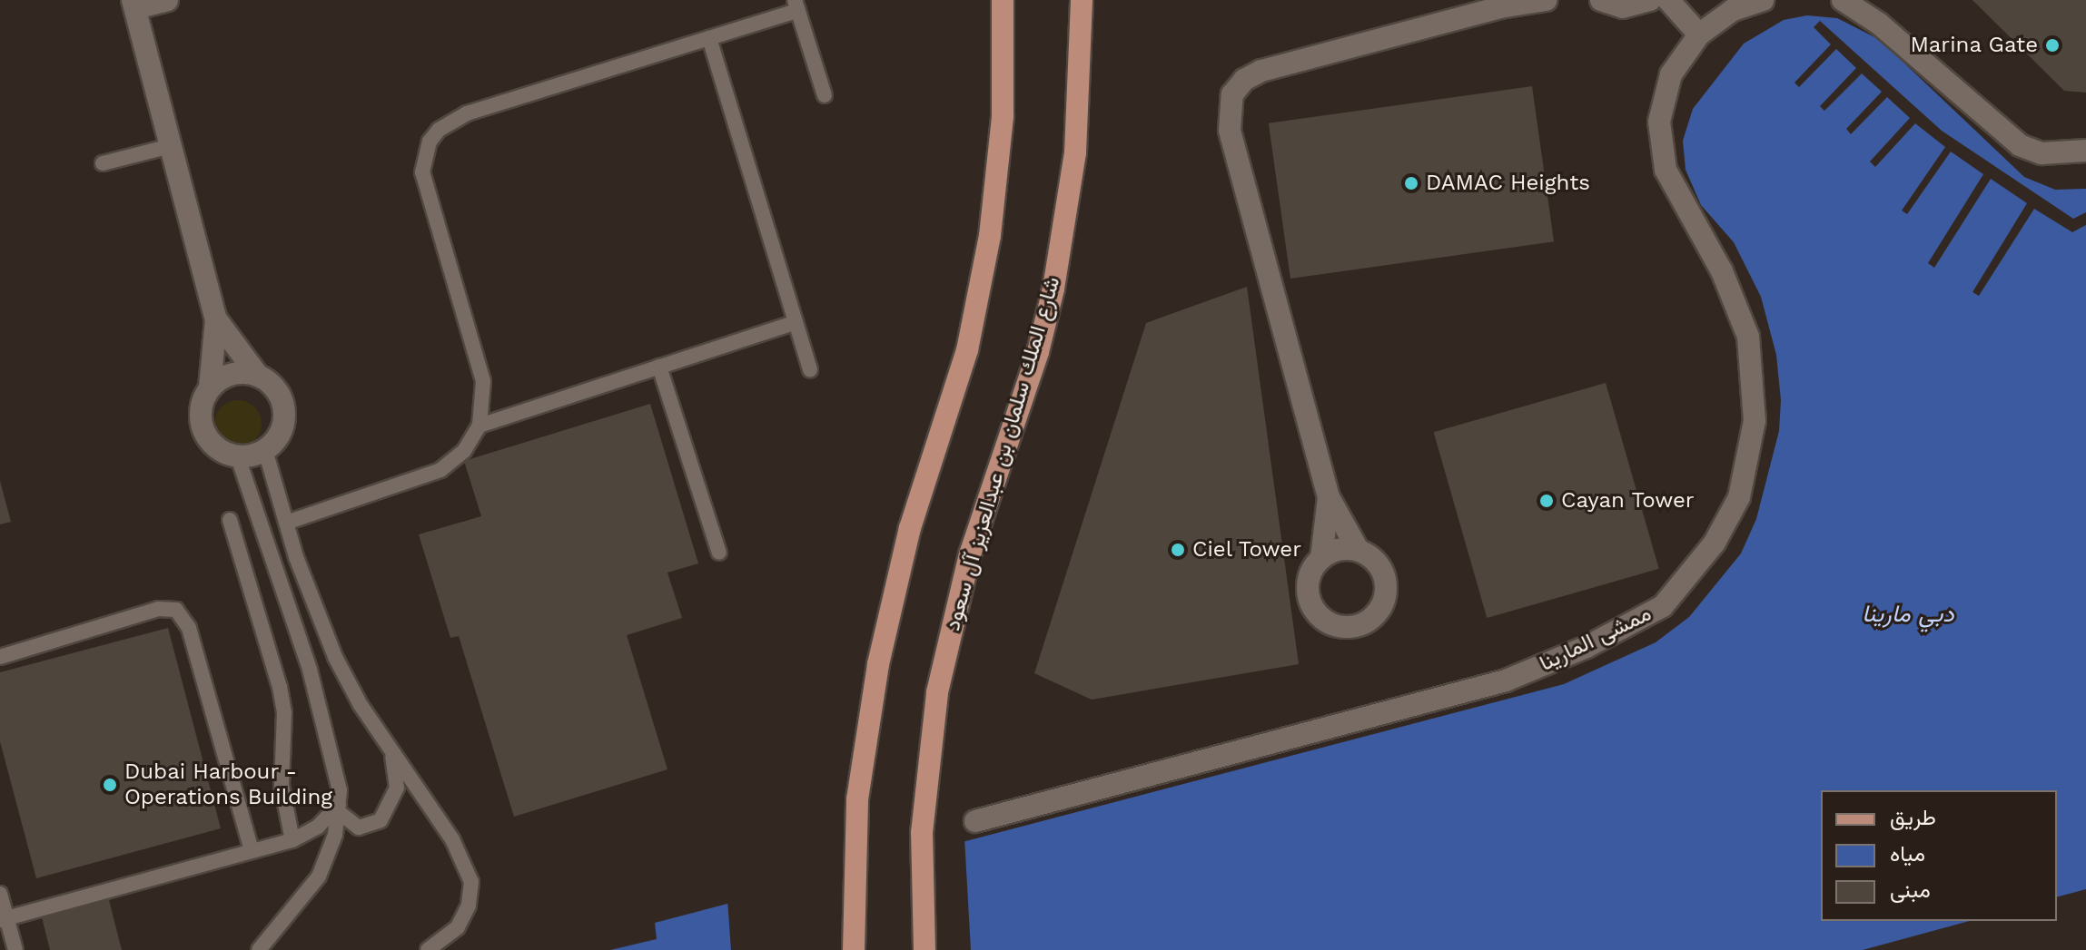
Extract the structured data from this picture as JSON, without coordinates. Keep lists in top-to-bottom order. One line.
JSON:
{"streets":{"main road":["شارع الملك سلمان بن عبدالعزيز آل سعود"],"street":["ممشى المارينا"]},"water":["دبي مارينا"],"places":["Marina Gate","DAMAC Heights","Cayan Tower","Ciel Tower","Dubai Harbour - Operations Building"],"legend":["طريق","مياه","مبنى"]}
